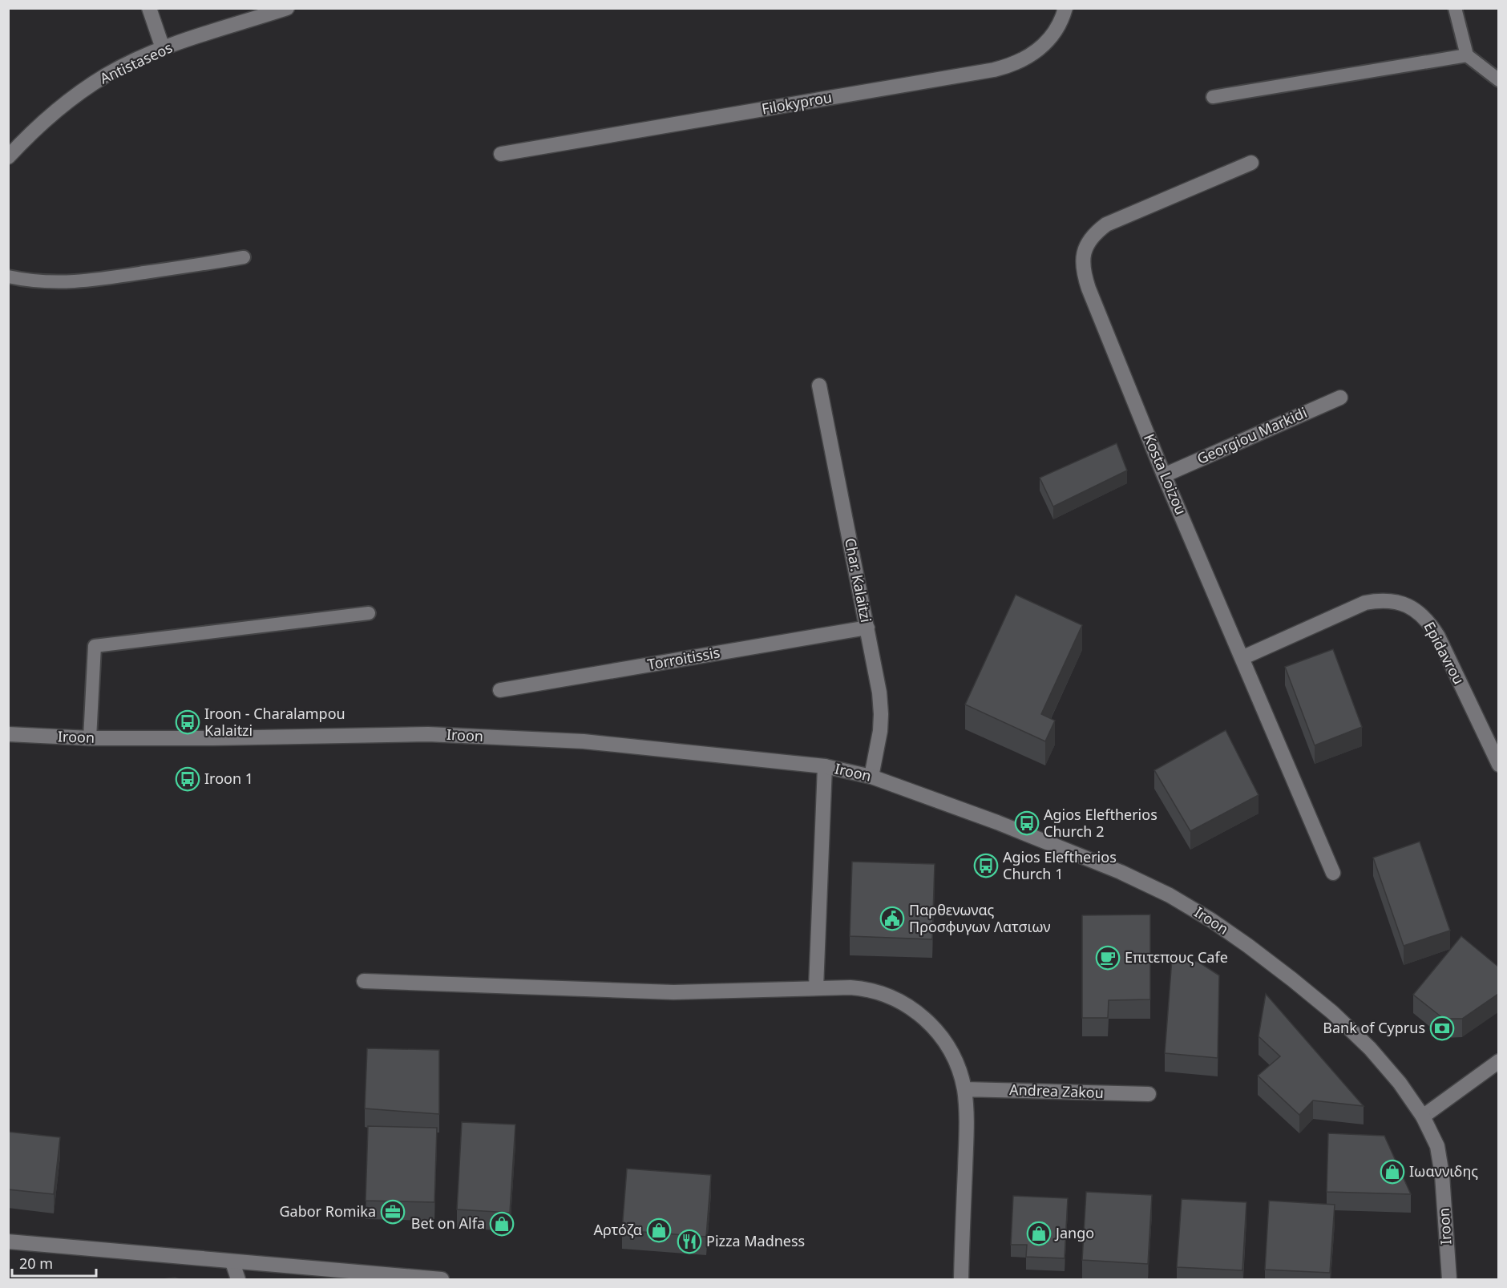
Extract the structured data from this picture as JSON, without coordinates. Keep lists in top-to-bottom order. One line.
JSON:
{"streets":{"street":["Antistaseos","Filokyprou","Georgiou Markidi","Kosta Loizou","Char. Kalaitzi","Epidavrou","Torroitissis","Iroon","Andrea Zakou"]},"crossings":[["Georgiou Markidi","Kosta Loizou"],["Kosta Loizou","Epidavrou"],["Char. Kalaitzi","Torroitissis"],["Char. Kalaitzi","Iroon"]],"places":{"bus stop":["Iroon - Charalampou Kalaitzi","Iroon 1","Agios Eleftherios Church 2","Agios Eleftherios Church 1"],"public building":["Παρθενωνας Προσφυγων Λατσιων"],"cafe":["Επιτεπους Cafe"],"bank":["Bank of Cyprus"],"shop":["Ιωαννιδης","Bet on Alfa","Αρτόζα","Jango"],"office":["Gabor Romika"],"restaurant":["Pizza Madness"]},"scale_bar":"20 m"}
